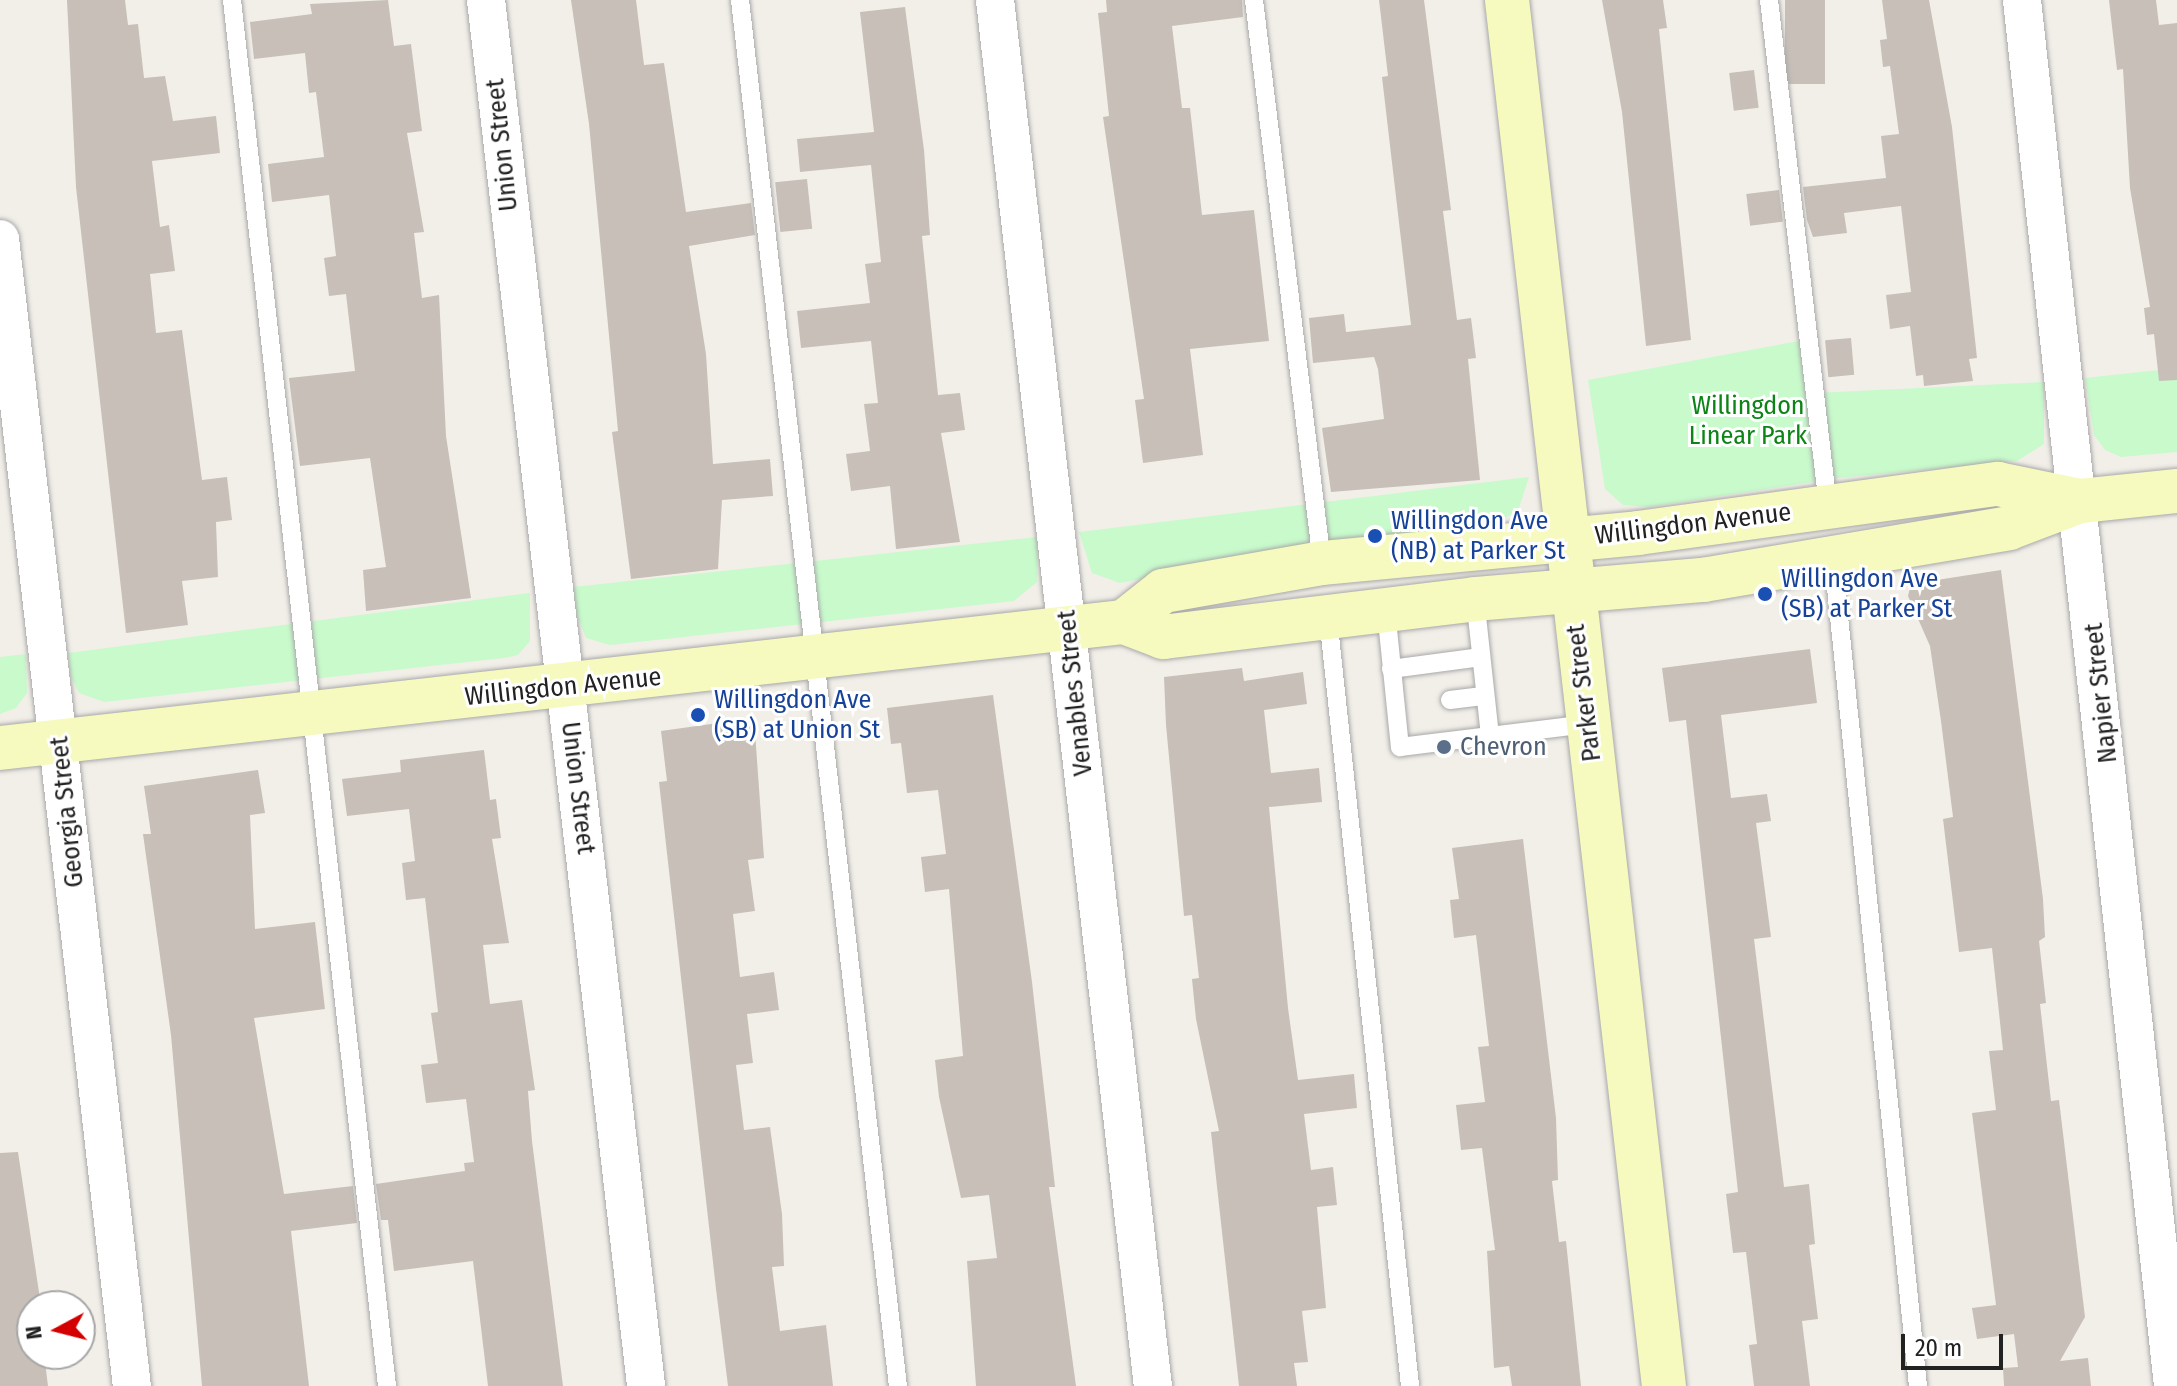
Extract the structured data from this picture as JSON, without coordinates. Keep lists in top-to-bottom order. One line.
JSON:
{"streets":{"main road":["Willingdon Avenue","Parker Street"],"street":["Union Street","Venables Street","Napier Street","Georgia Street"]},"crossings":[["Union Street","Willingdon Avenue"],["Willingdon Avenue","Venables Street"],["Willingdon Avenue","Parker Street"],["Willingdon Avenue","Napier Street"],["Willingdon Avenue","Georgia Street"]],"parks":["Willingdon Linear Park"],"places":["Willingdon Ave (NB) at Parker St","Willingdon Ave (SB) at Parker St","Willingdon Ave (SB) at Union St","Chevron"],"scale_bar":"20 m","north":"left"}
